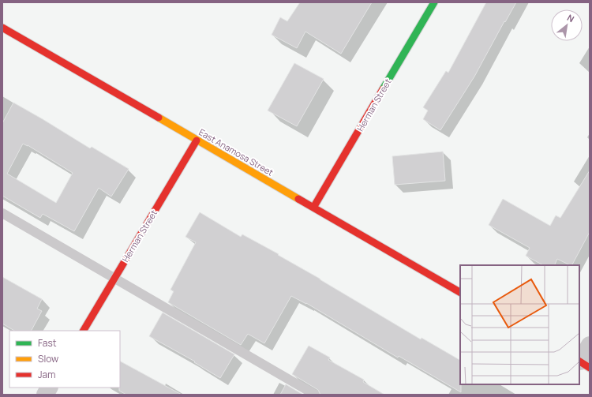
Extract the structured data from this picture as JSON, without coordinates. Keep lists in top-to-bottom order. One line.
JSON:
{"streets":{"main road":["Herman Street","East Anamosa Street"]},"crossings":[["Herman Street","East Anamosa Street"]],"legend":["Fast","Slow","Jam"],"north":"top right"}
